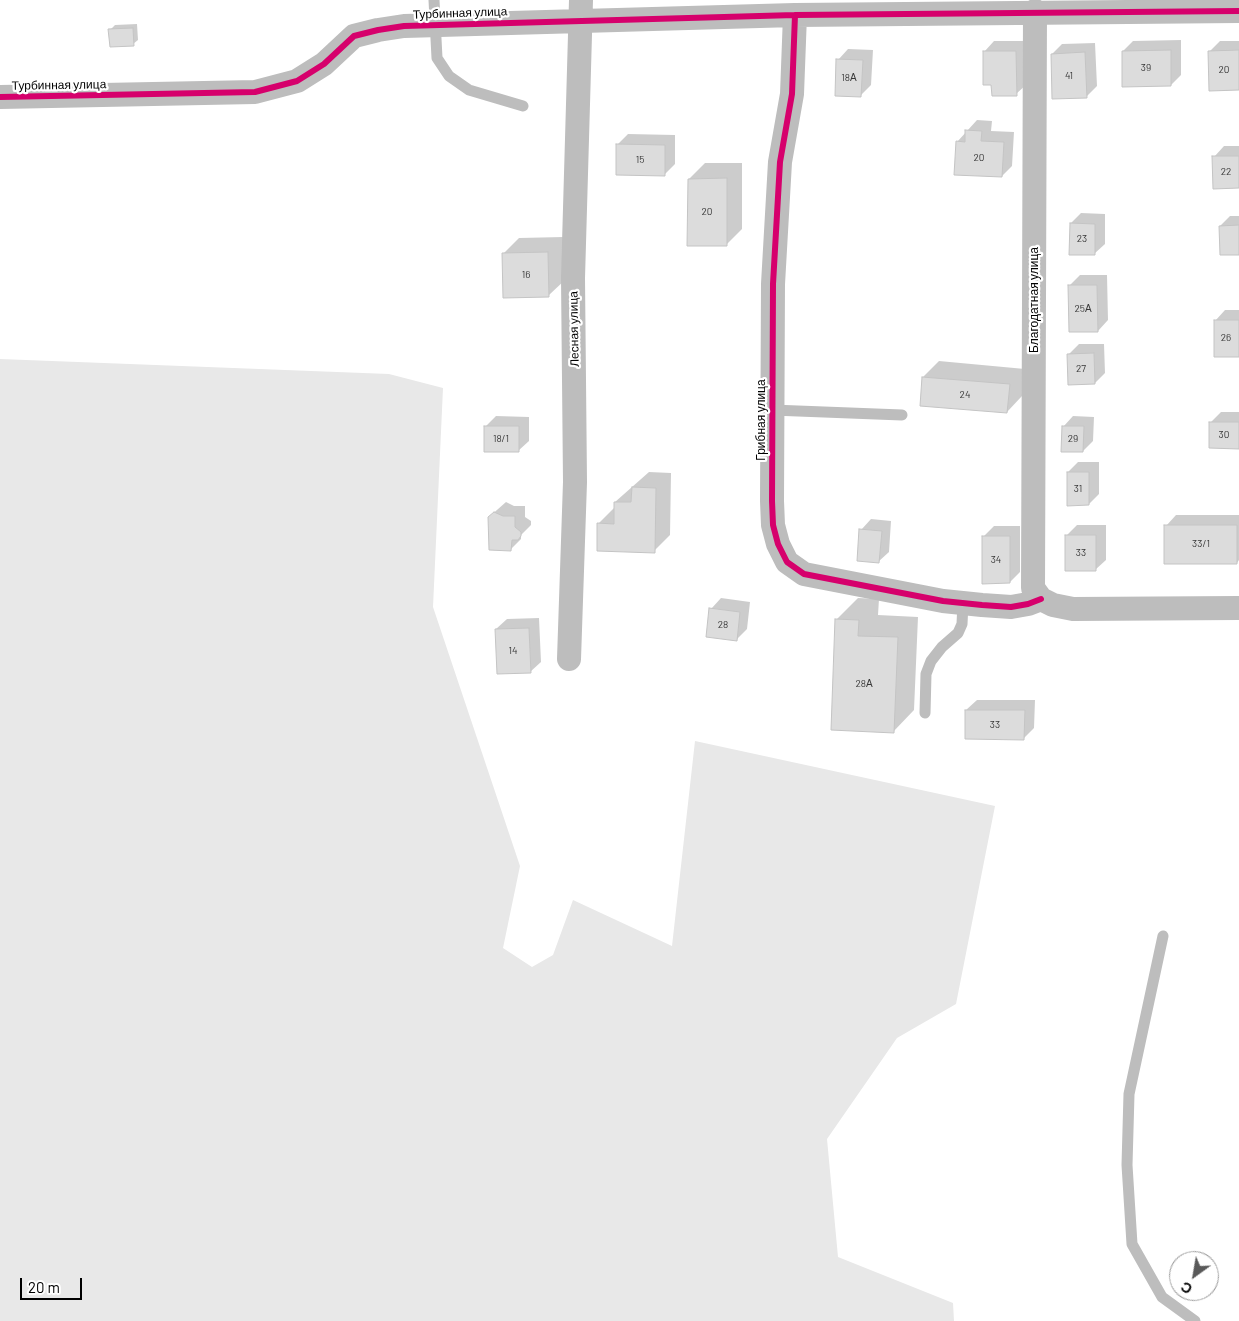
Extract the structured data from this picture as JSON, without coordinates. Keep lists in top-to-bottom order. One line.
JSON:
{"streets":{"street":["Турбинная улица","Благодатная улица","Лесная улица","Грибная улица"]},"crossings":[["Турбинная улица","Благодатная улица"],["Турбинная улица","Лесная улица"],["Турбинная улица","Грибная улица"],["Благодатная улица","Грибная улица"]],"house_numbers":["39","20","41","18А","20","15","22","20","23","16","25А","26","27","24","30","18/1","29","31","33/1","33","34","28","14","28А","33"],"scale_bar":"20 m","north":"bottom left"}
